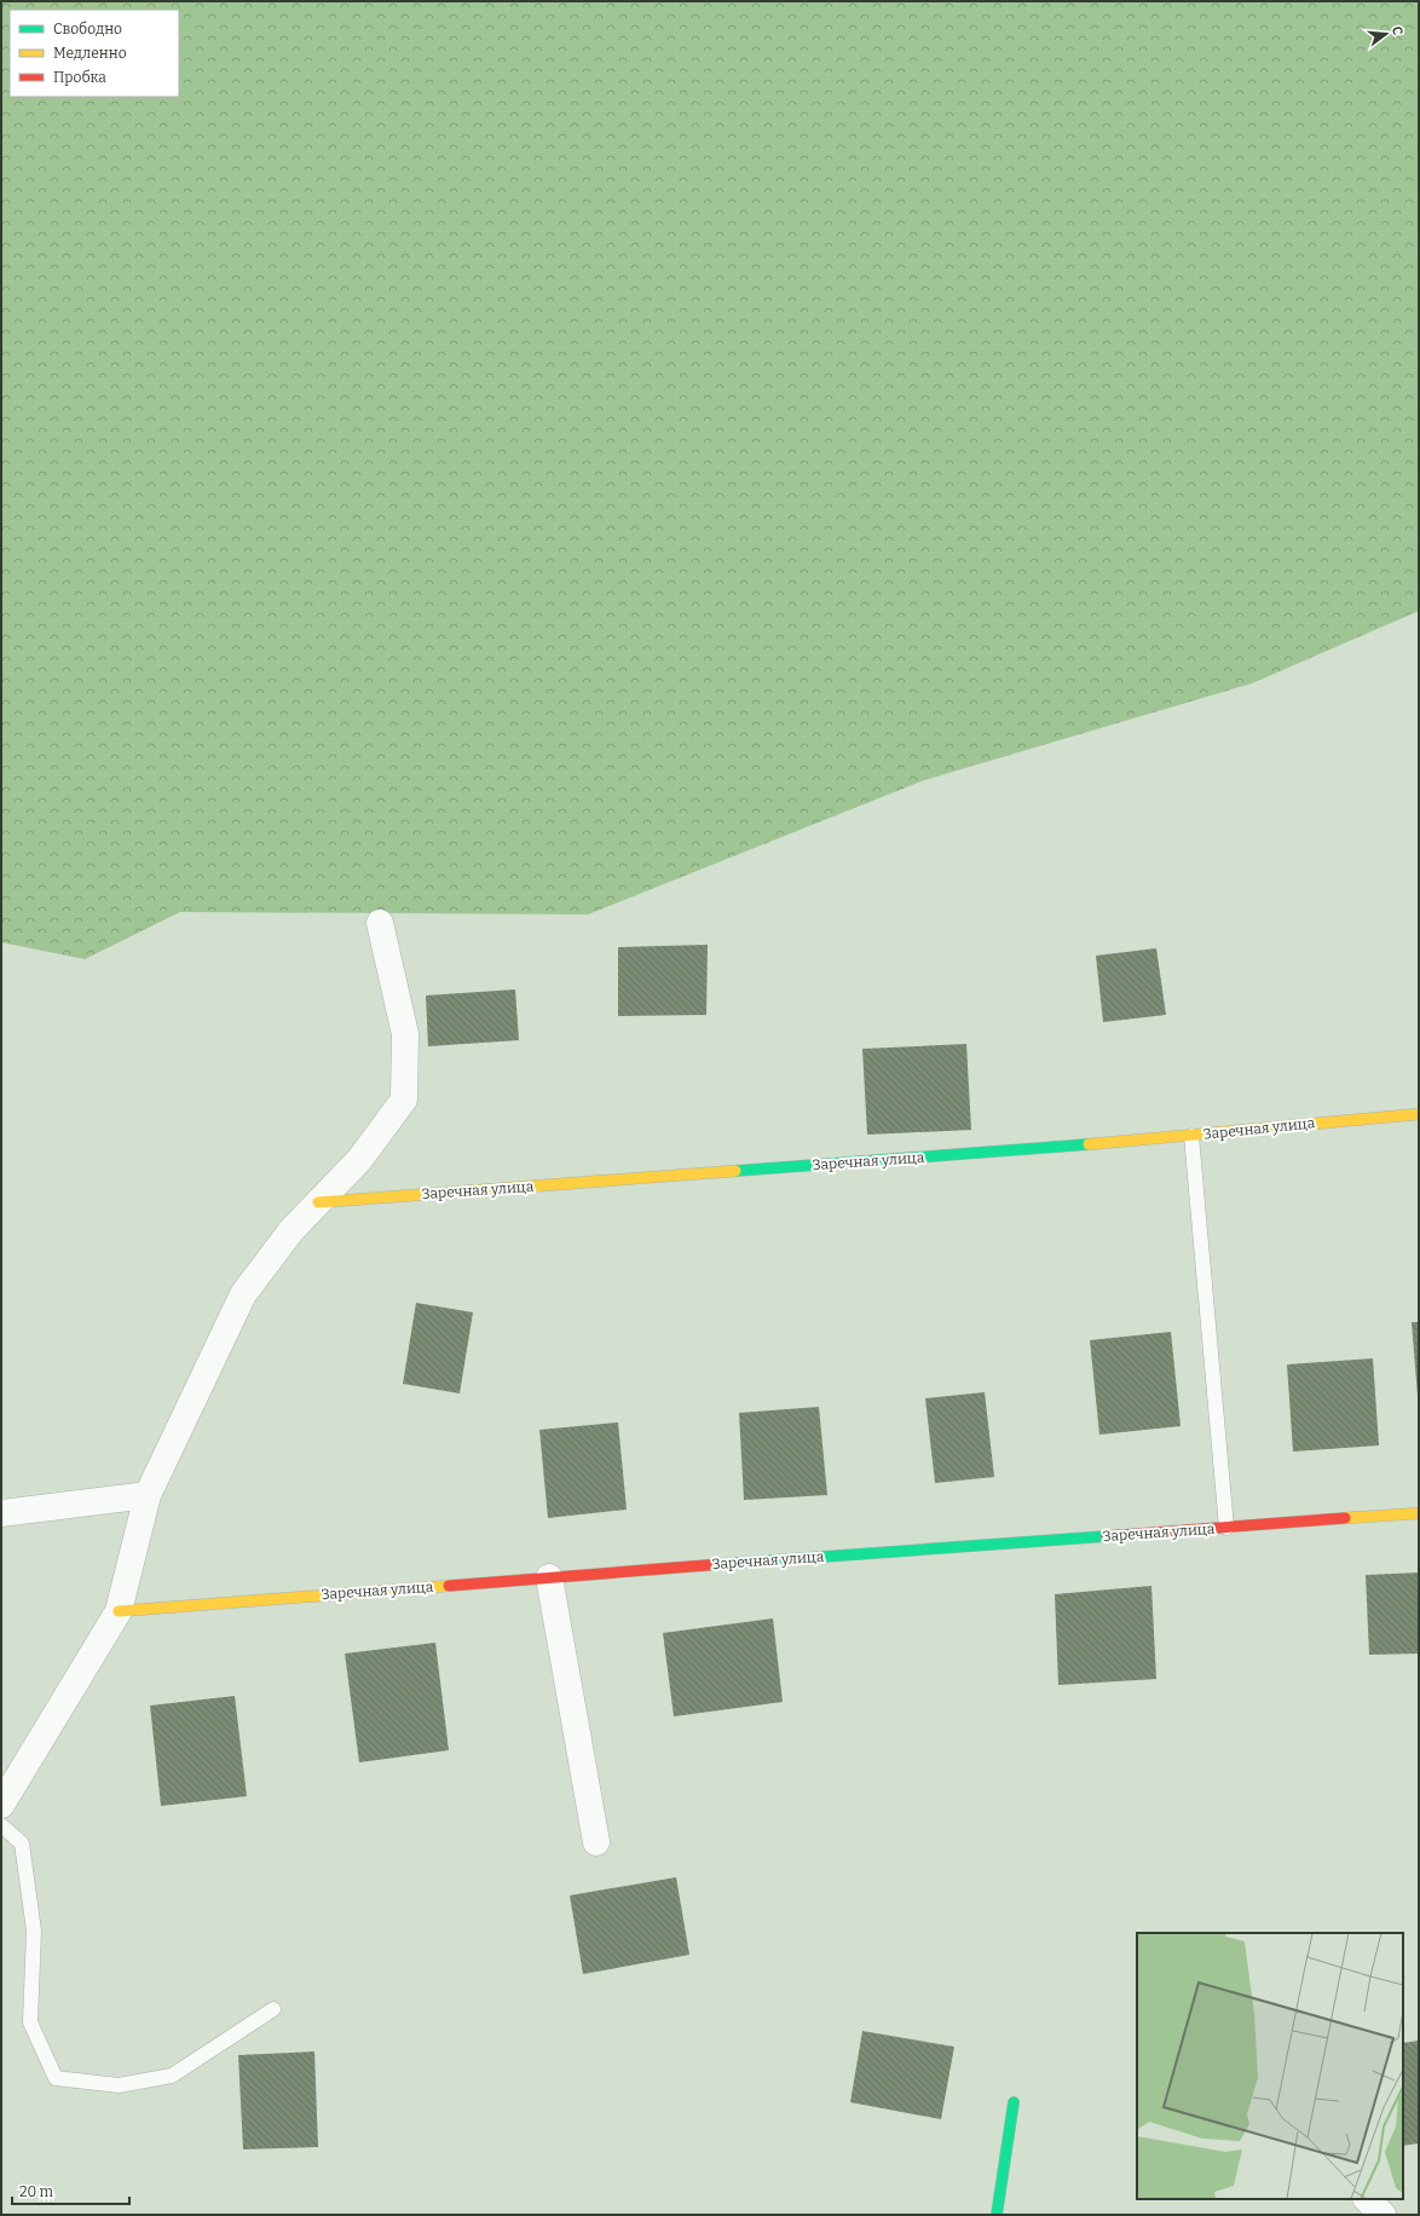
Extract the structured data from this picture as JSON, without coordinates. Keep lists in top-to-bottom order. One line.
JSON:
{"streets":{"street":["Заречная улица"]},"legend":["Свободно","Медленно","Пробка"],"scale_bar":"20 m","north":"right"}
